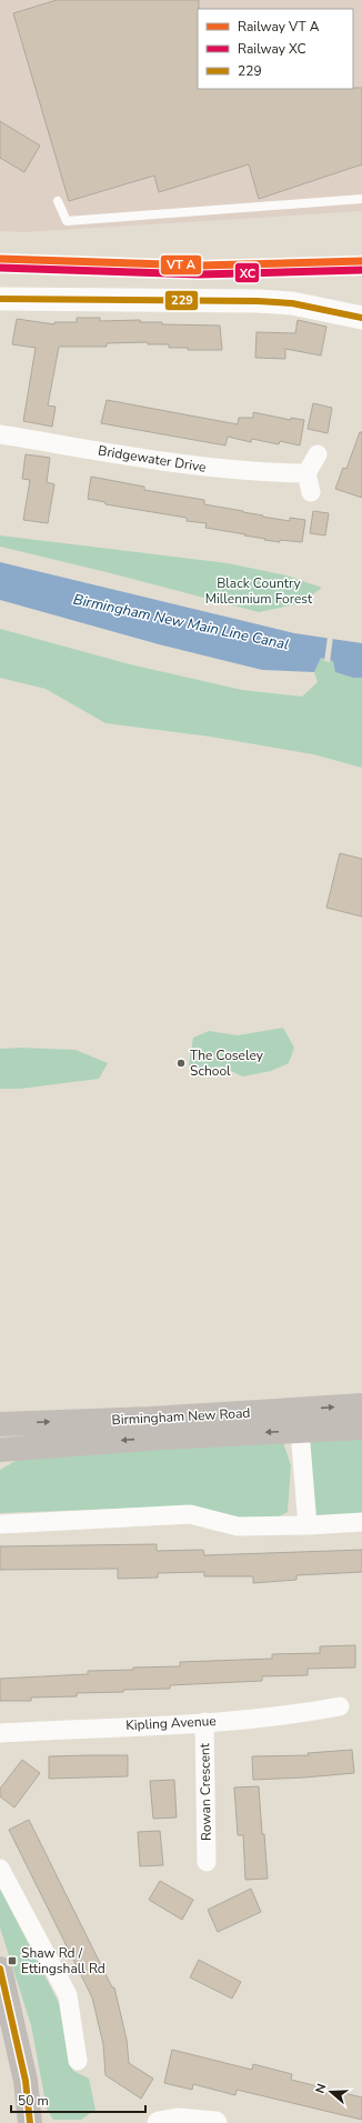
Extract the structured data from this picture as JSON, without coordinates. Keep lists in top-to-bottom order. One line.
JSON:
{"streets":{"highway":["Birmingham New Road"],"street":["Bridgewater Drive","Kipling Avenue","Rowan Crescent"]},"crossings":[["Kipling Avenue","Rowan Crescent"]],"water":["Birmingham New Main Line Canal"],"parks":["Black Country Millennium Forest"],"places":{"other":["The Coseley School"],"transit":["Shaw Rd / Ettingshall Rd"]},"lines":["rail line XC","transit line 229"],"legend":["Railway VT A","Railway XC","229"],"scale_bar":"50 m","north":"left"}
